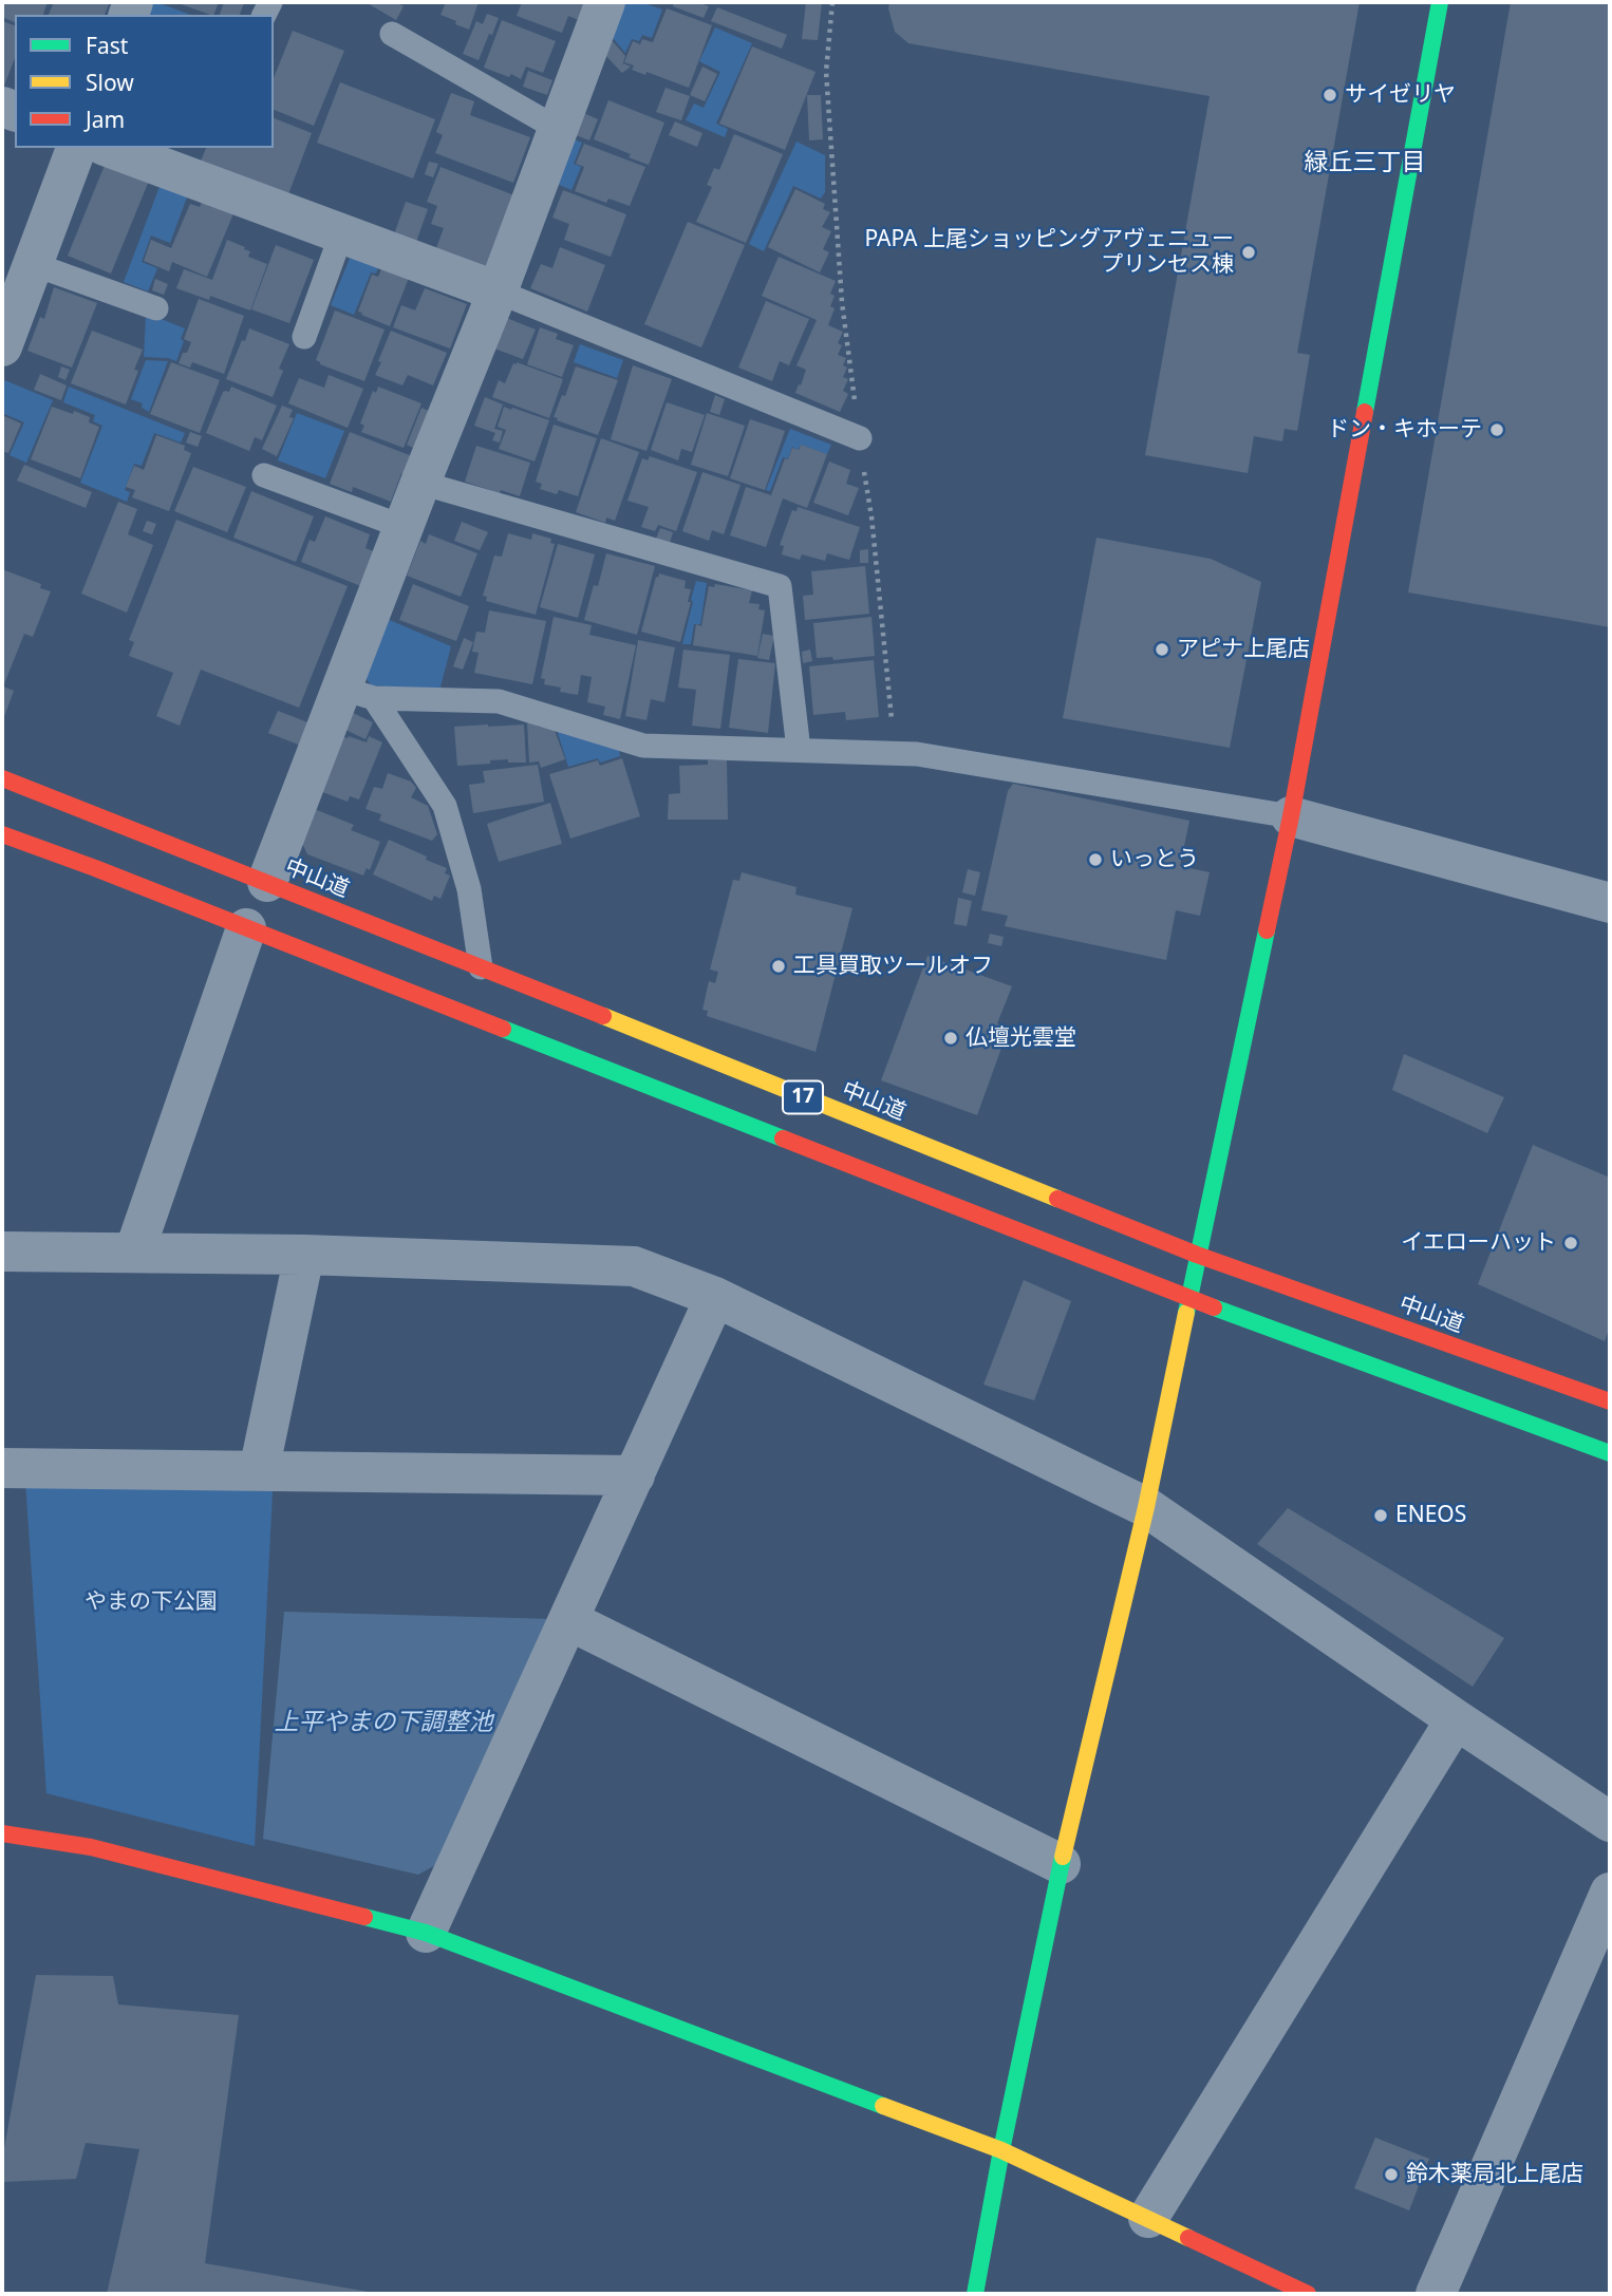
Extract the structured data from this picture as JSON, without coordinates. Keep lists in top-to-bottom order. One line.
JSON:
{"streets":{"main road":["中山道","17"]},"districts":["緑丘三丁目"],"water":["上平やまの下調整池"],"parks":["やまの下公園"],"places":["サイゼリヤ","PAPA 上尾ショッピングアヴェニュー プリンセス棟","ドン・キホーテ","アピナ上尾店","いっとう","工具買取ツールオフ","仏壇光雲堂","イエローハット","ENEOS","鈴木薬局北上尾店"],"legend":["Fast","Slow","Jam"]}
